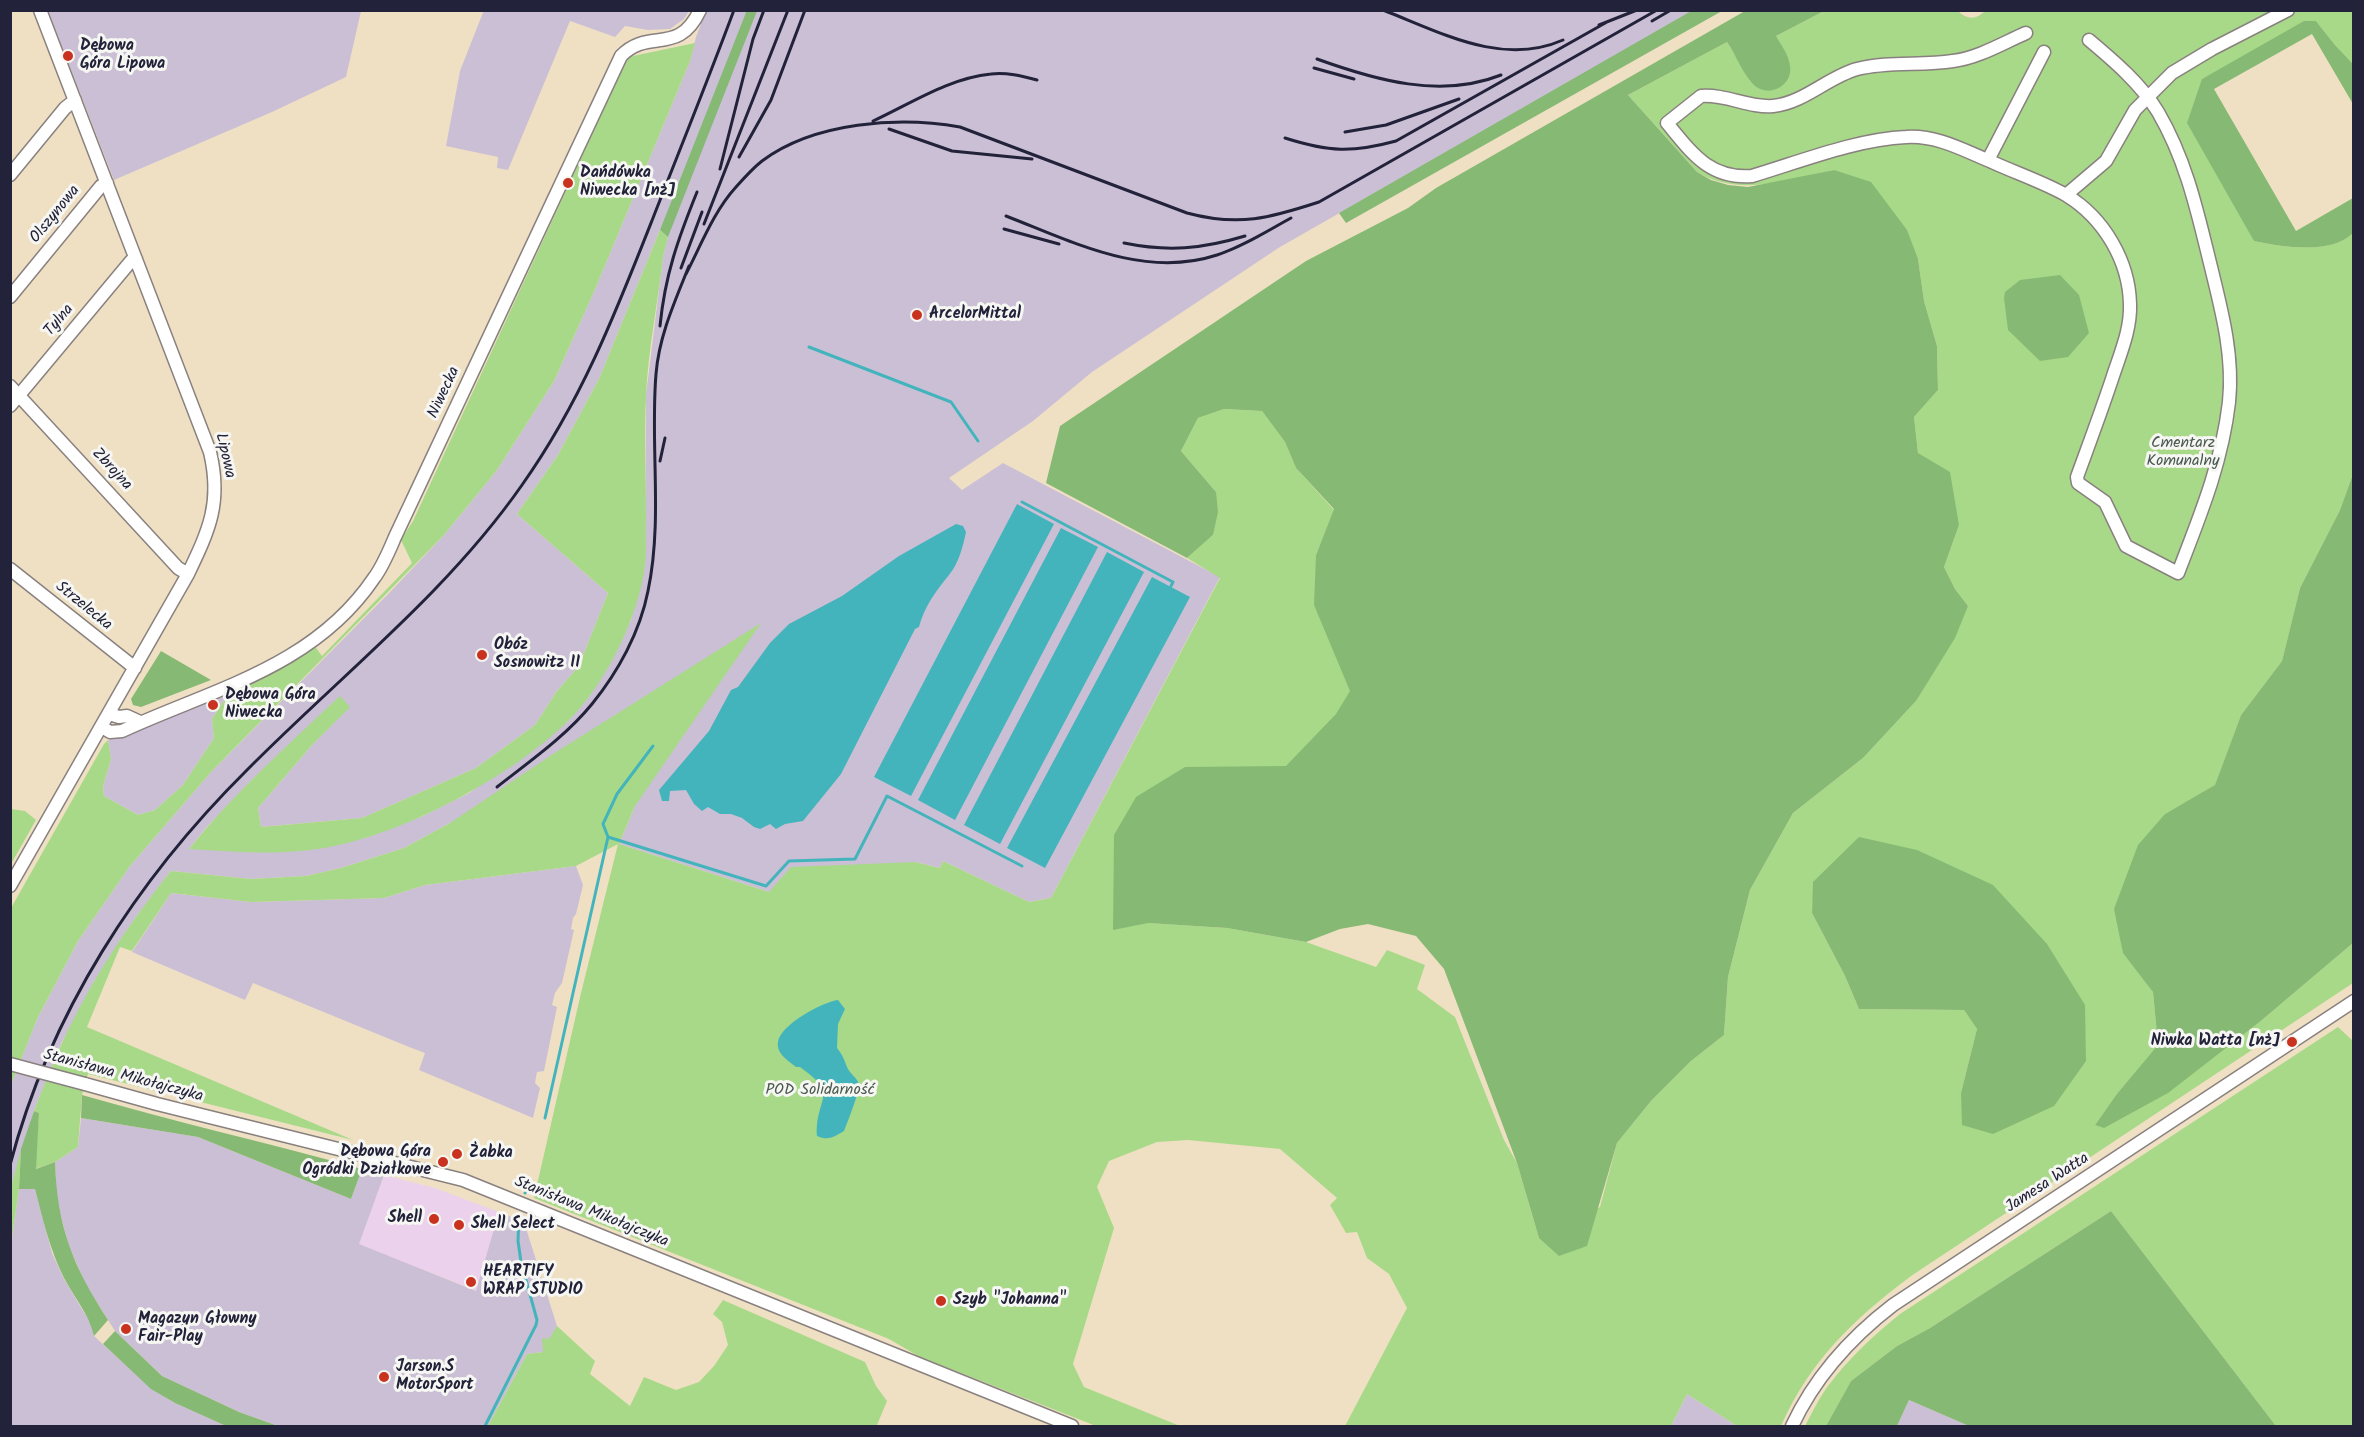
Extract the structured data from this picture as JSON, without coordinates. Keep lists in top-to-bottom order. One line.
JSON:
{"streets":{"street":["Olszynowa","Tylna","Niwecka","Lipowa","Zbrojna","Strzelecka","Stanisława Mikołajczyka","Jamesa Watta"]},"crossings":[["Olszynowa","Lipowa"],["Tylna","Lipowa"],["Tylna","Zbrojna"],["Niwecka","Lipowa"],["Lipowa","Zbrojna"],["Lipowa","Strzelecka"]],"parks":["Cmentarz Komunalny","POD Solidarność"],"places":["Dębowa Góra Lipowa","Dańdówka Niwecka [nż]","ArcelorMittal","Obóz Sosnowitz II","Dębowa Góra Niwecka","Niwka Watta [nż]","Żabka","Dębowa Góra Ogródki Działkowe","Shell","Shell Select","HEARTIFY WRAP STUDIO","Szyb \"Johanna\"","Magazyn Głowny Fair-Play","Jarson.S MotorSport"]}
